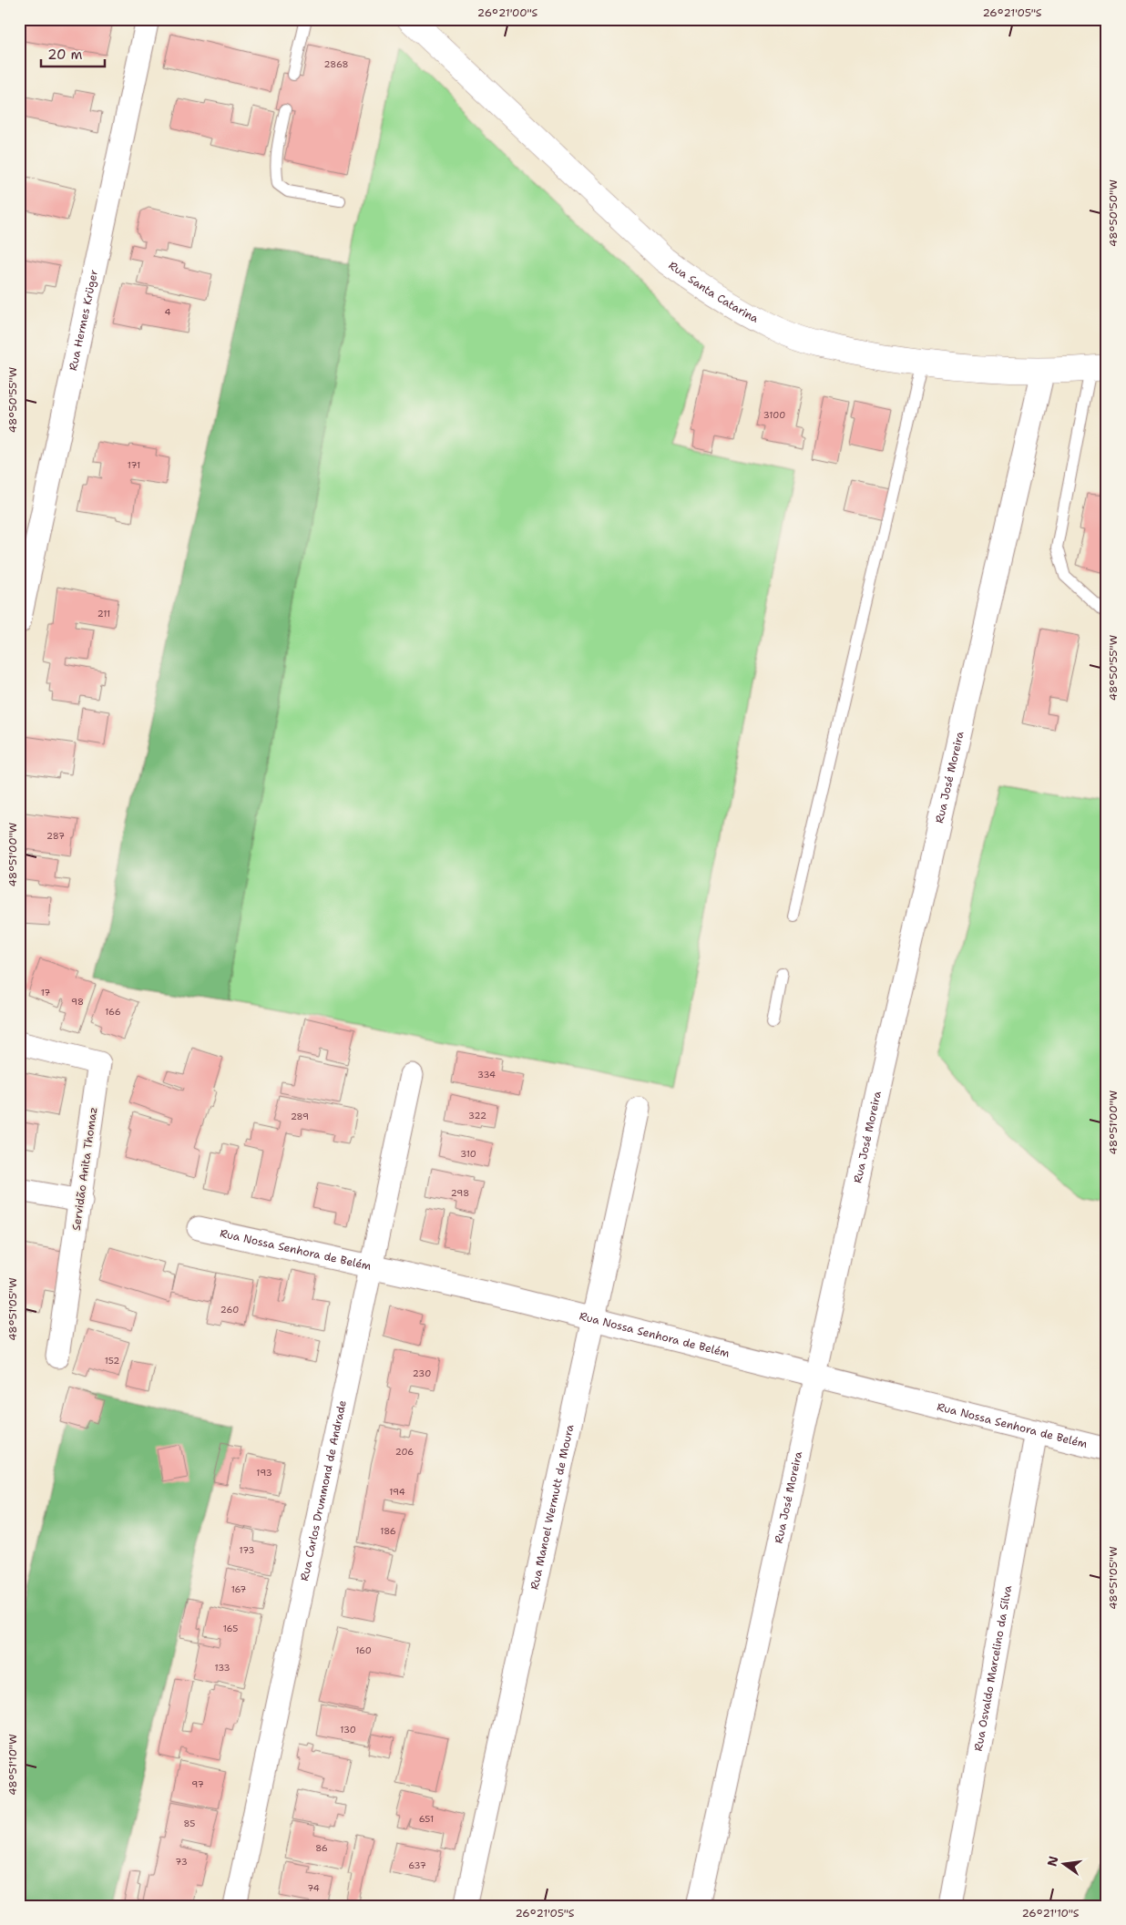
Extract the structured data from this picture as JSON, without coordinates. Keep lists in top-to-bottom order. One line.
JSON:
{"streets":{"main road":["Rua Santa Catarina"],"street":["Rua Hermes Krüger","Rua José Moreira","Servidão Anita Thomaz","Rua Nossa Senhora de Belém","Rua Carlos Drummond de Andrade","Rua Manoel Wermutt de Moura","Rua Osvaldo Marcelino da Silva"]},"crossings":[["Rua Santa Catarina","Rua José Moreira"],["Rua José Moreira","Rua Nossa Senhora de Belém"],["Rua Nossa Senhora de Belém","Rua Carlos Drummond de Andrade"],["Rua Nossa Senhora de Belém","Rua Manoel Wermutt de Moura"],["Rua Nossa Senhora de Belém","Rua Osvaldo Marcelino da Silva"]],"house_numbers":["2868","4","3100","171","211","287","17","98","166","334","322","289","310","298","260","152","230","206","193","194","186","173","167","165","160","133","130","97","651","85","86","73","637","74"],"scale_bar":"20 m","north":"left","coordinates":["26°21'00\"S","26°21'05\"S","48°50'50\"W","48°50'55\"W","48°51'00\"W","48°51'05\"W","48°51'10\"W","26°21'10\"S"]}
